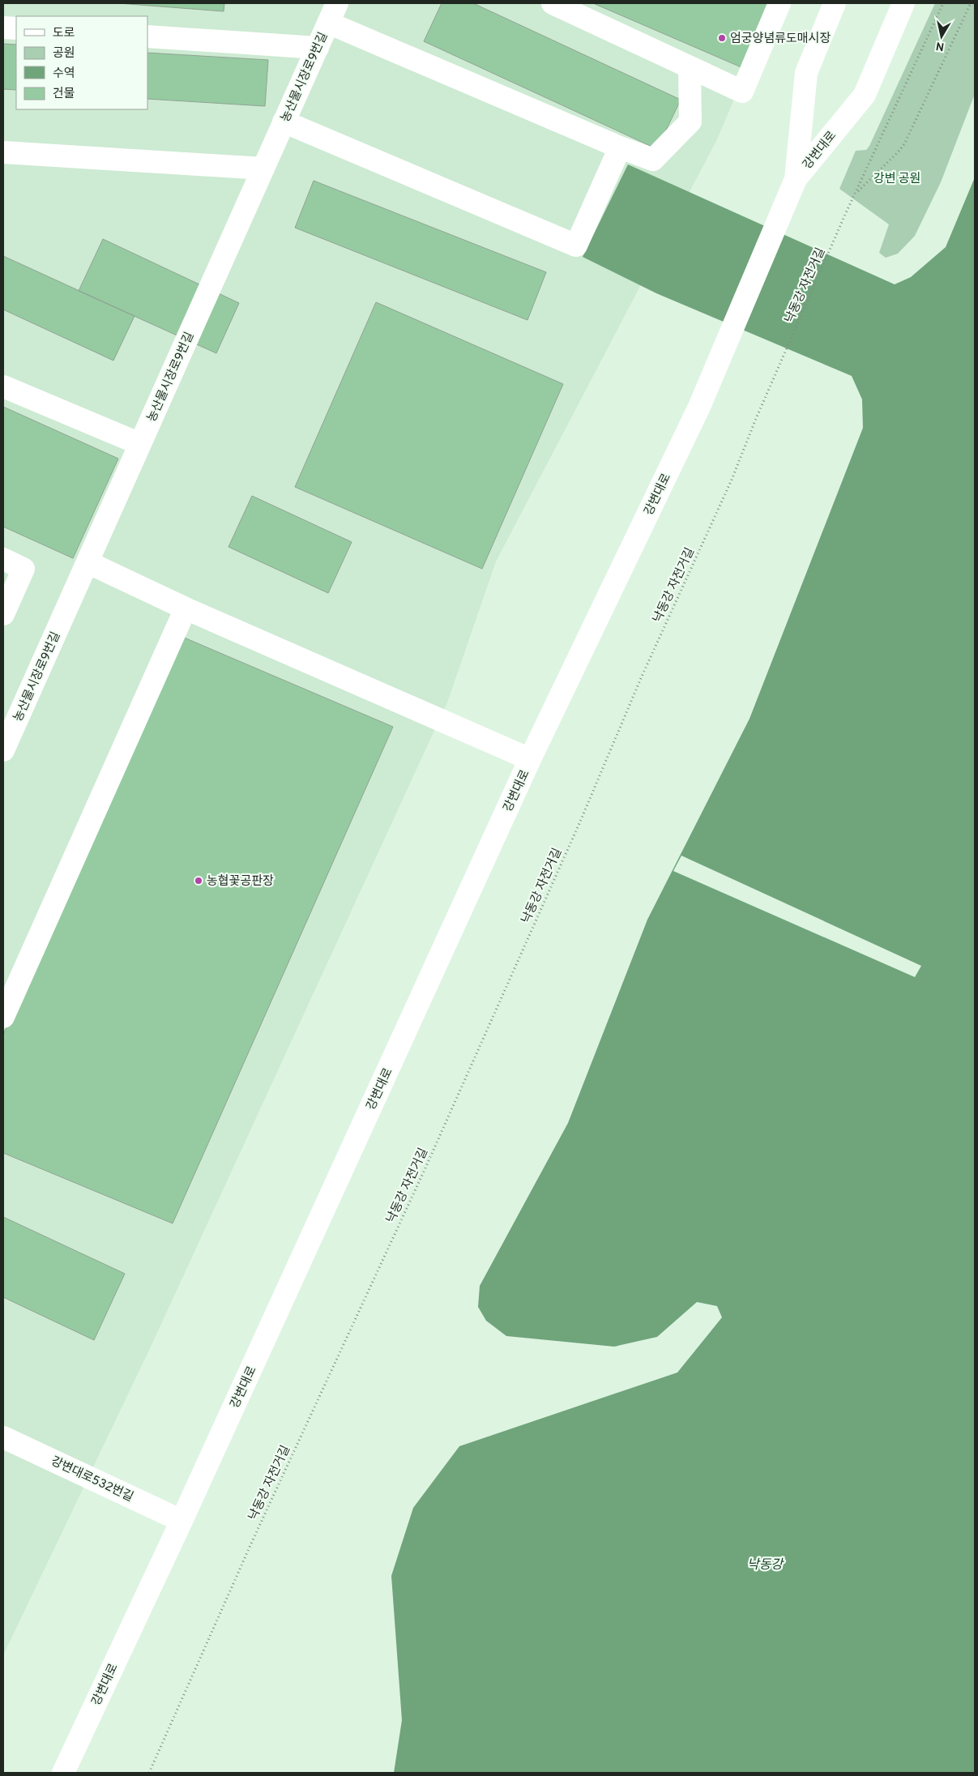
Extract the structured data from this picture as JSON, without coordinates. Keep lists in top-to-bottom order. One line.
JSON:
{"streets":{"main road":["농산물시장로9번길","강변대로","강변대로532번길"],"path":["낙동강 자전거길"]},"crossings":[["강변대로","강변대로532번길"]],"water":["낙동강"],"parks":["강변 공원"],"places":["엄궁양념류도매시장","농협꽃공판장"],"legend":["도로","공원","수역","건물"],"north":"bottom"}
